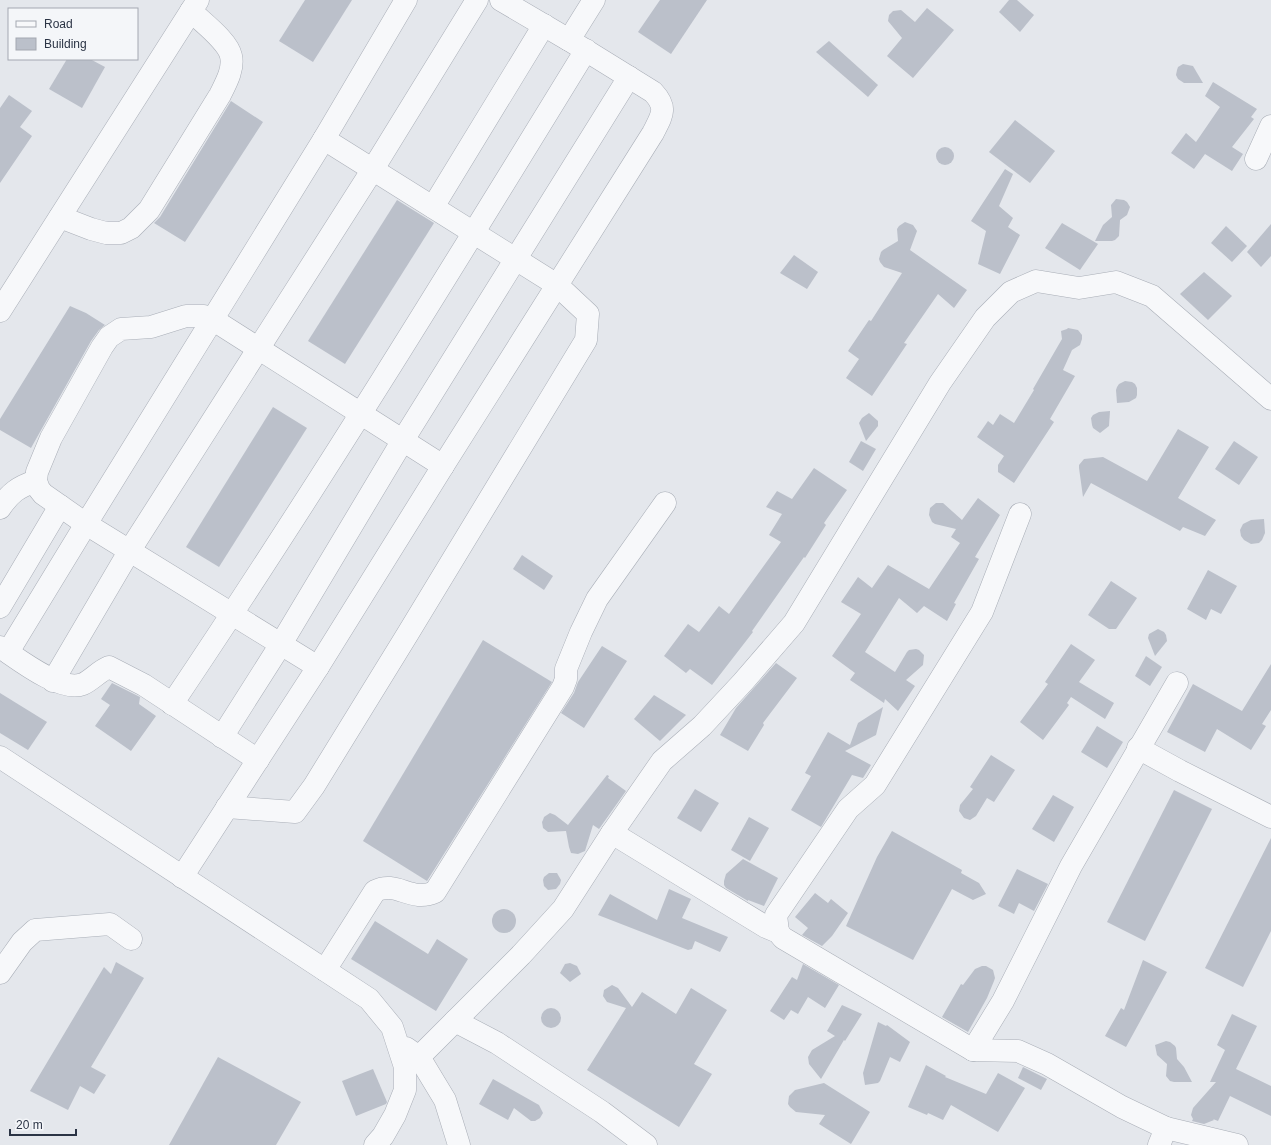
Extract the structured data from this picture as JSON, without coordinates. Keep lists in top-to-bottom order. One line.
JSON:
{"legend":["Road","Building"],"scale_bar":"20 m"}
